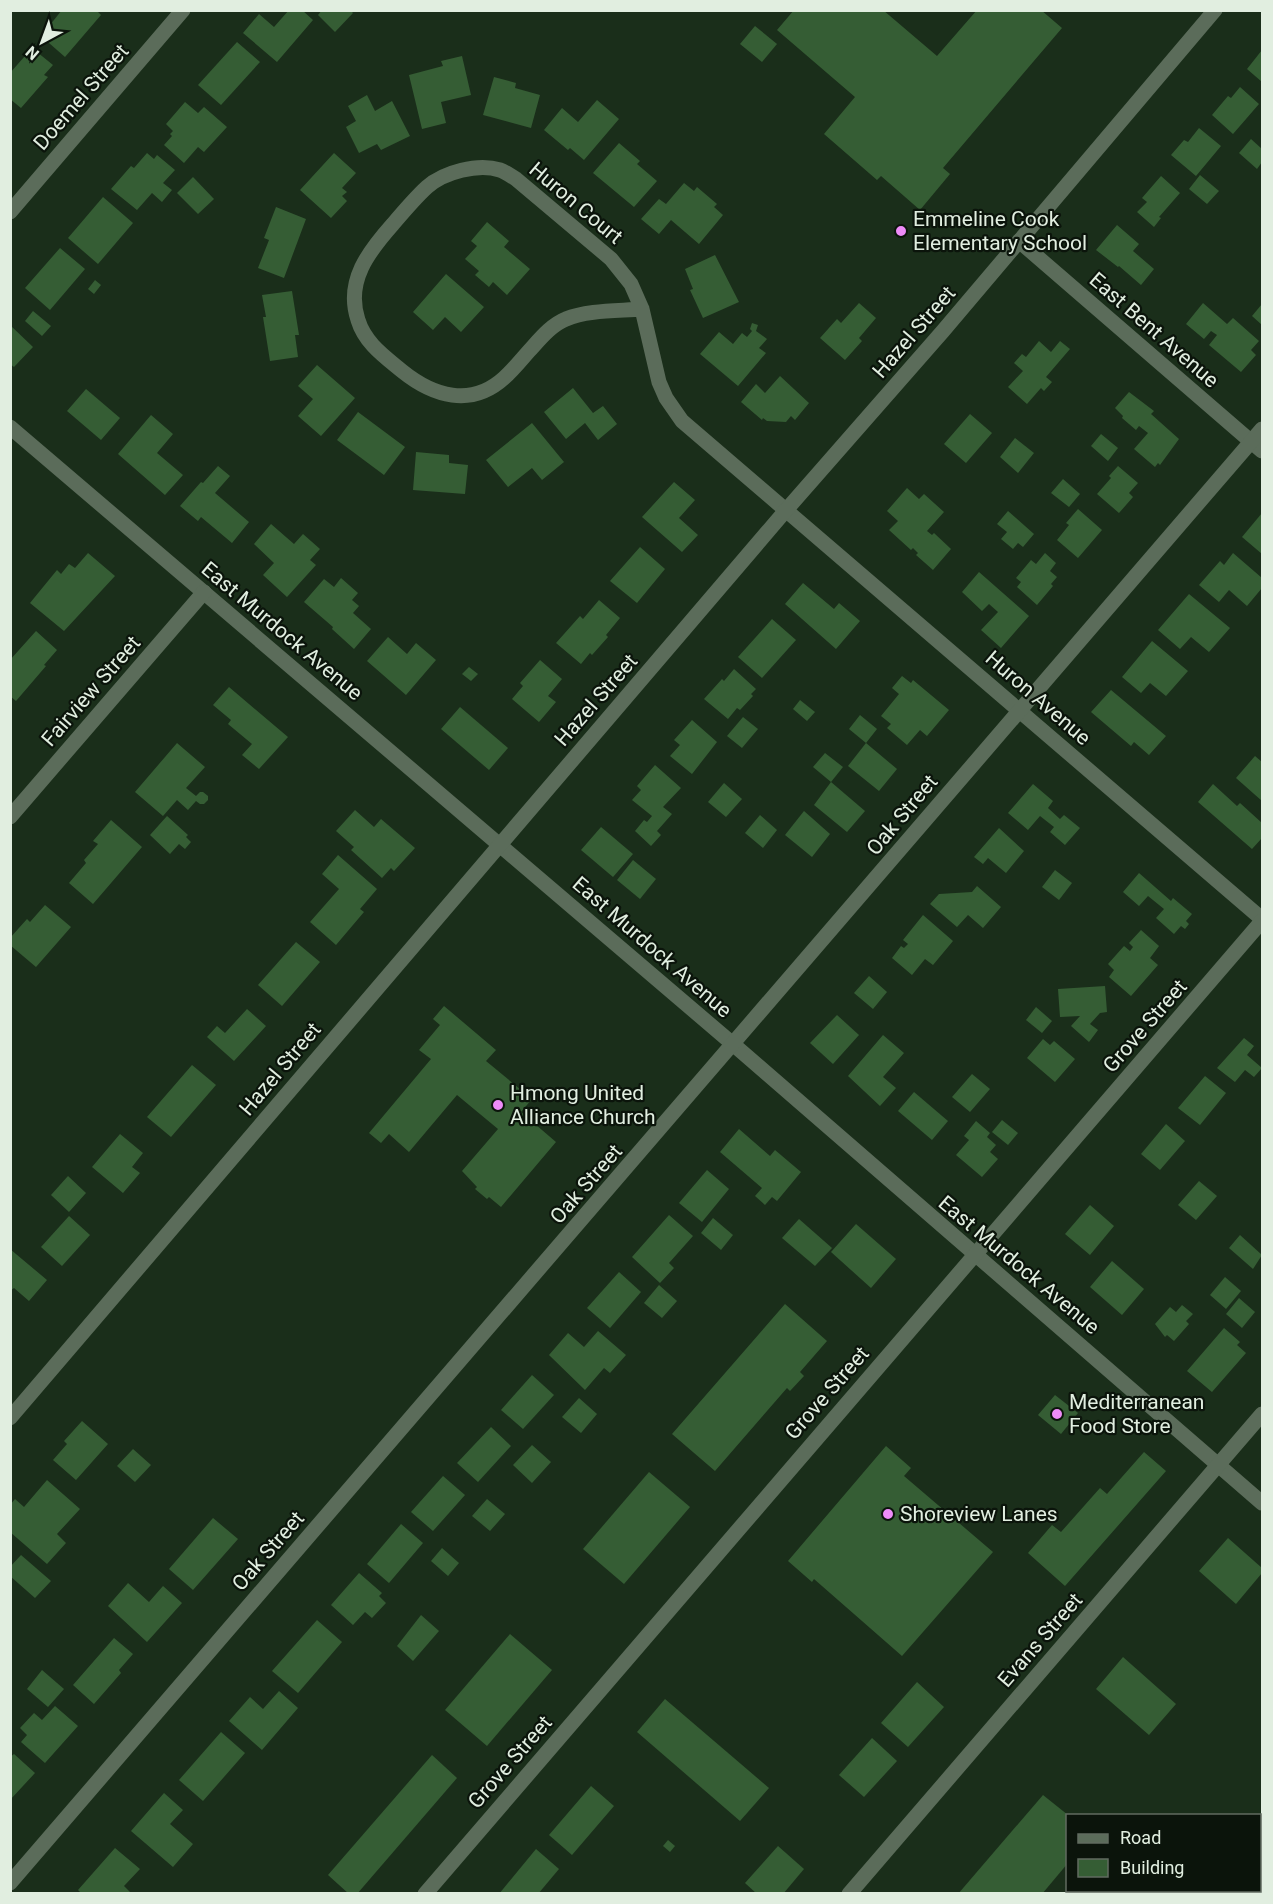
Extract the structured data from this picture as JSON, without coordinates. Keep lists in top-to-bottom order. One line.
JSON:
{"streets":{"street":["Doemel Street","Huron Court","East Bent Avenue","Hazel Street","East Murdock Avenue","Fairview Street","Huron Avenue","Oak Street","Grove Street","Evans Street"]},"crossings":[["Huron Court","Hazel Street"],["Huron Court","Huron Avenue"],["East Bent Avenue","Hazel Street"],["East Bent Avenue","Oak Street"],["Hazel Street","East Murdock Avenue"],["Hazel Street","Huron Avenue"],["East Murdock Avenue","Fairview Street"],["East Murdock Avenue","Oak Street"],["East Murdock Avenue","Grove Street"],["East Murdock Avenue","Evans Street"],["Huron Avenue","Oak Street"],["Huron Avenue","Grove Street"]],"places":["Emmeline Cook Elementary School","Hmong United Alliance Church","Mediterranean Food Store","Shoreview Lanes"],"legend":["Road","Building"],"north":"bottom left"}
